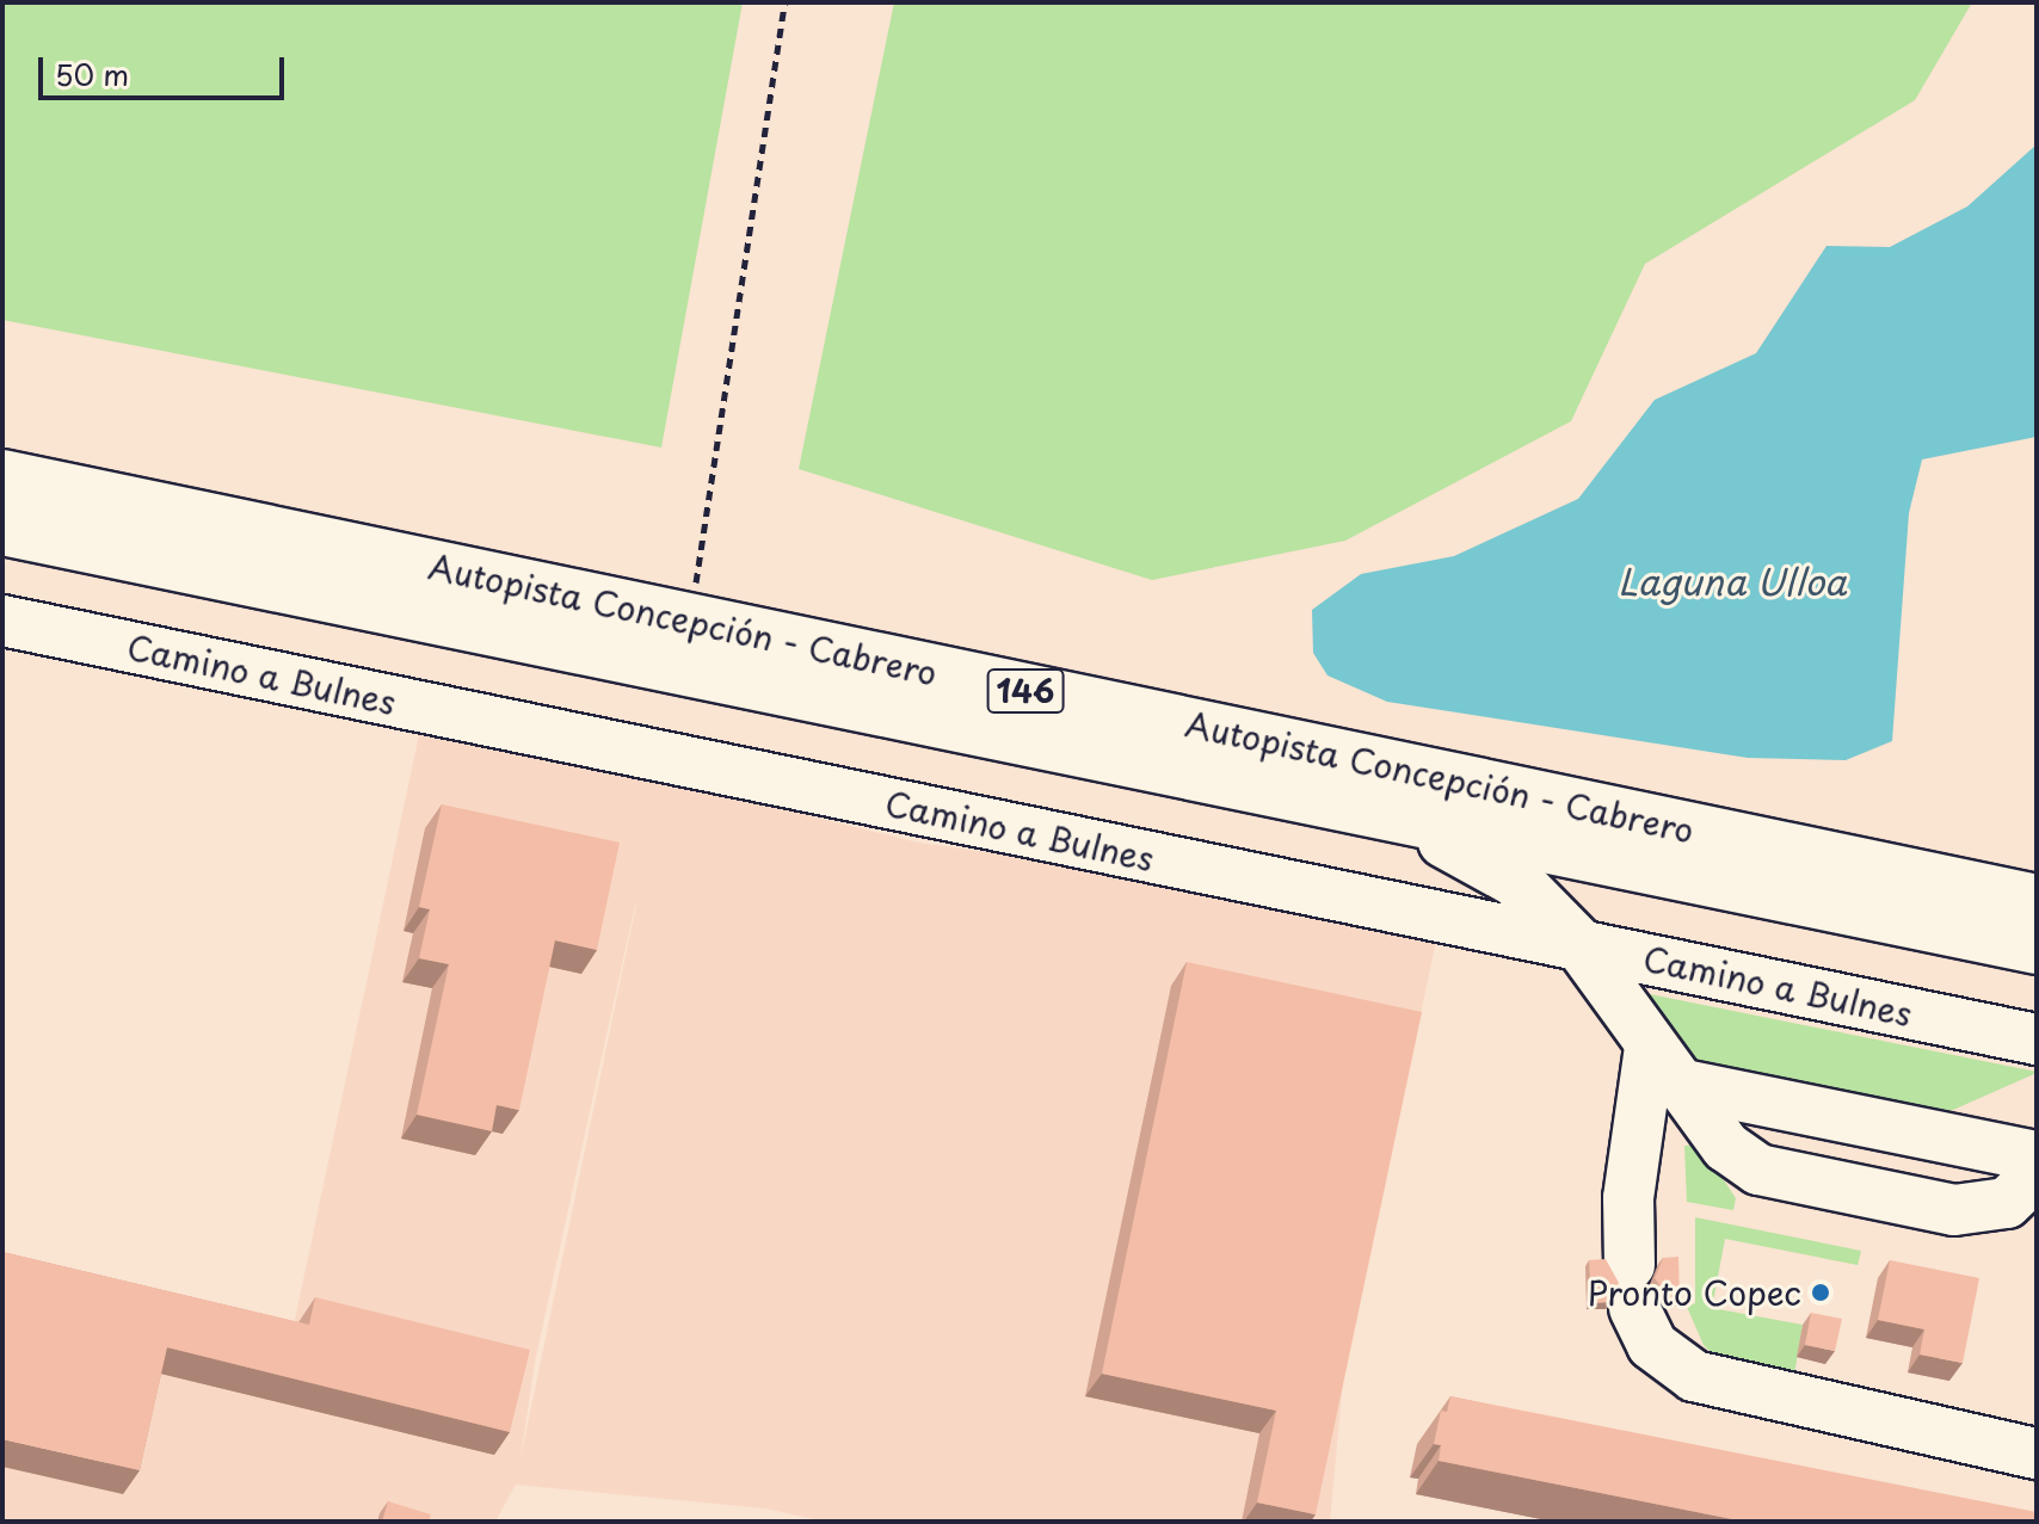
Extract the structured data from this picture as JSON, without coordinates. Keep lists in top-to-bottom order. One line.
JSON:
{"streets":{"highway":["Autopista Concepción - Cabrero","146"],"street":["Camino a Bulnes"]},"water":["Laguna Ulloa"],"places":["Pronto Copec"],"scale_bar":"50 m"}
